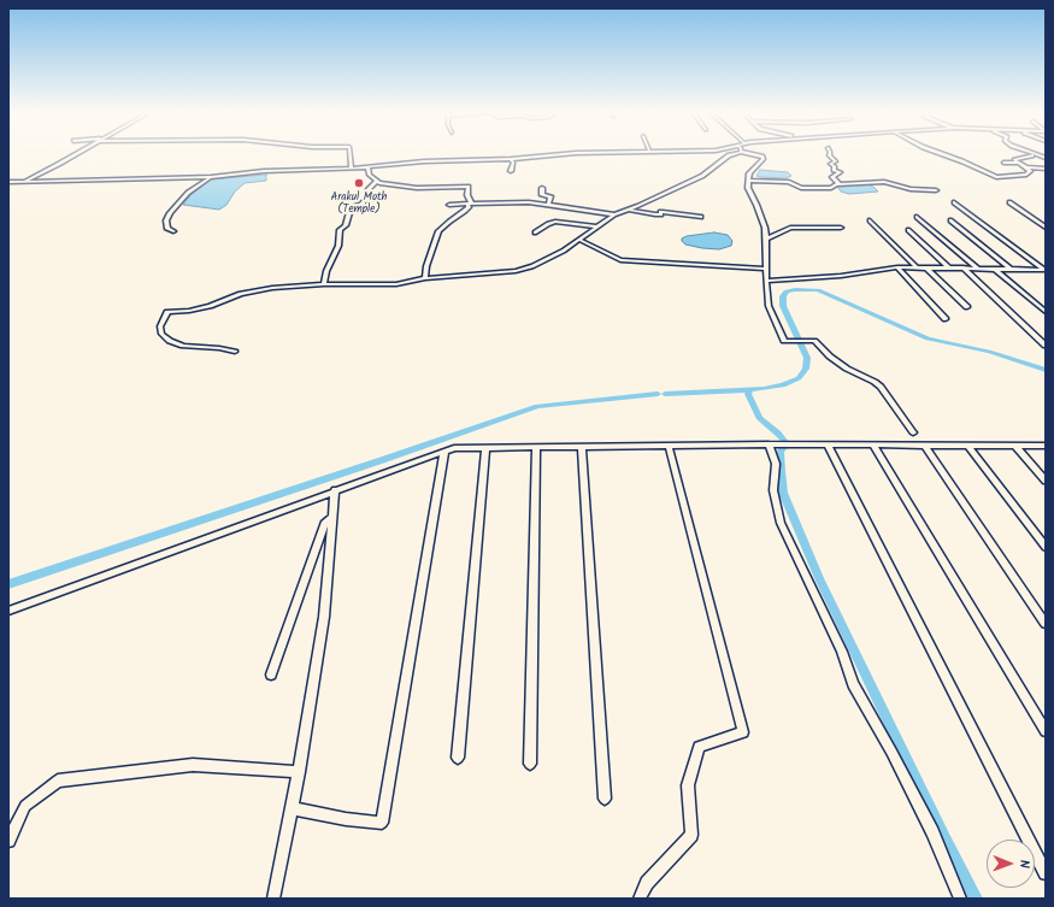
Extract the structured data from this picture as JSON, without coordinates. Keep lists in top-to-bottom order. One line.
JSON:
{"places":["Arakul Moth (Temple)"],"north":"right"}
